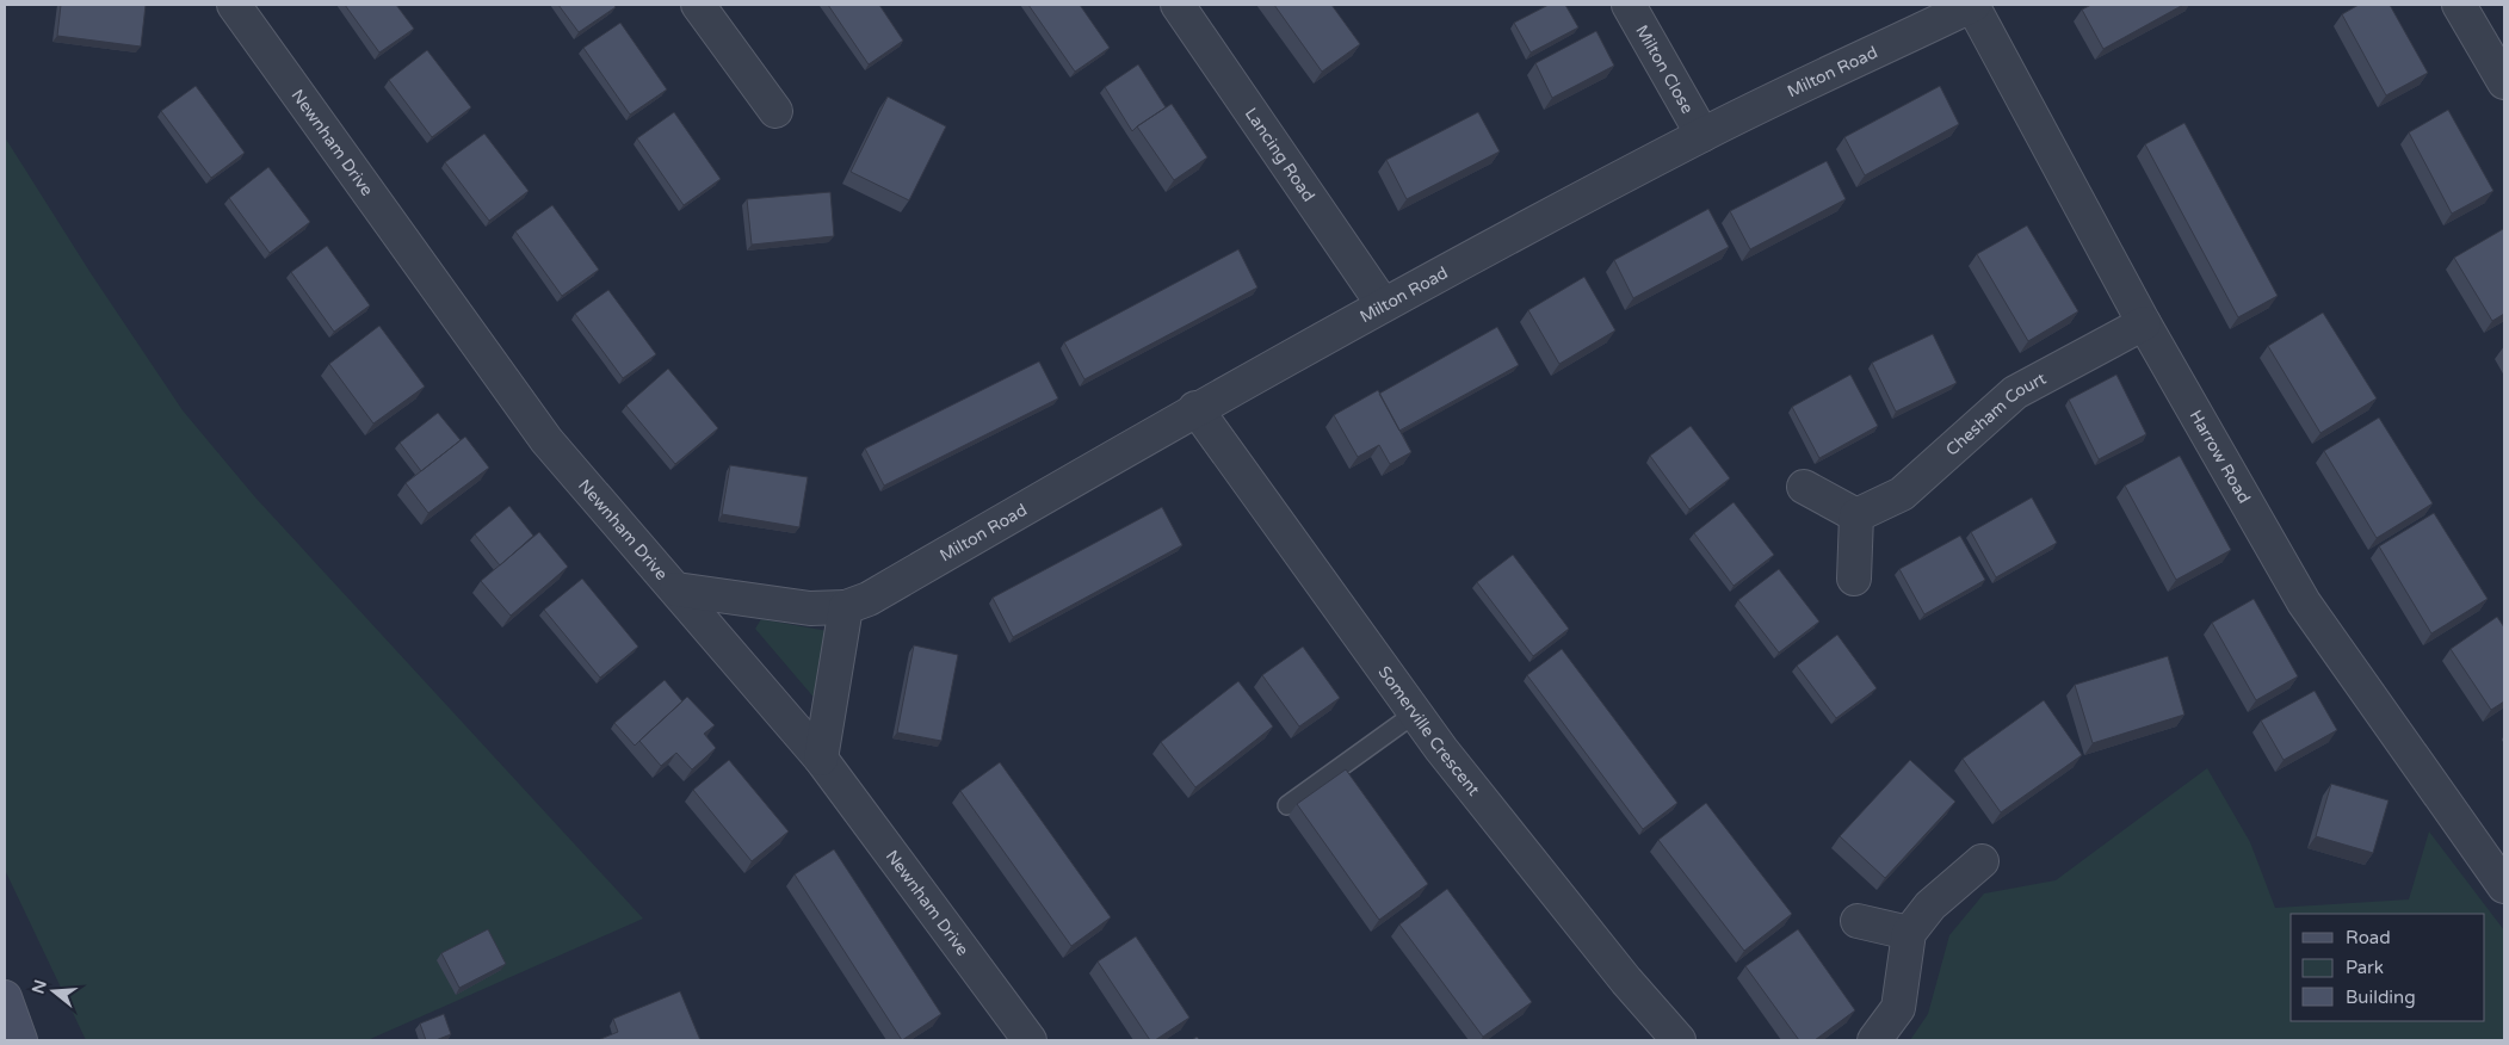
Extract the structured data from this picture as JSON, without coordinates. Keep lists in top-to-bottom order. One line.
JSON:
{"streets":{"street":["Milton Close","Milton Road","Newnham Drive","Lancing Road","Chesham Court","Harrow Road","Somerville Crescent"]},"crossings":[["Milton Close","Milton Road"],["Milton Road","Newnham Drive"],["Milton Road","Lancing Road"],["Milton Road","Harrow Road"],["Milton Road","Somerville Crescent"],["Chesham Court","Harrow Road"]],"legend":["Road","Park","Building"],"north":"left"}
